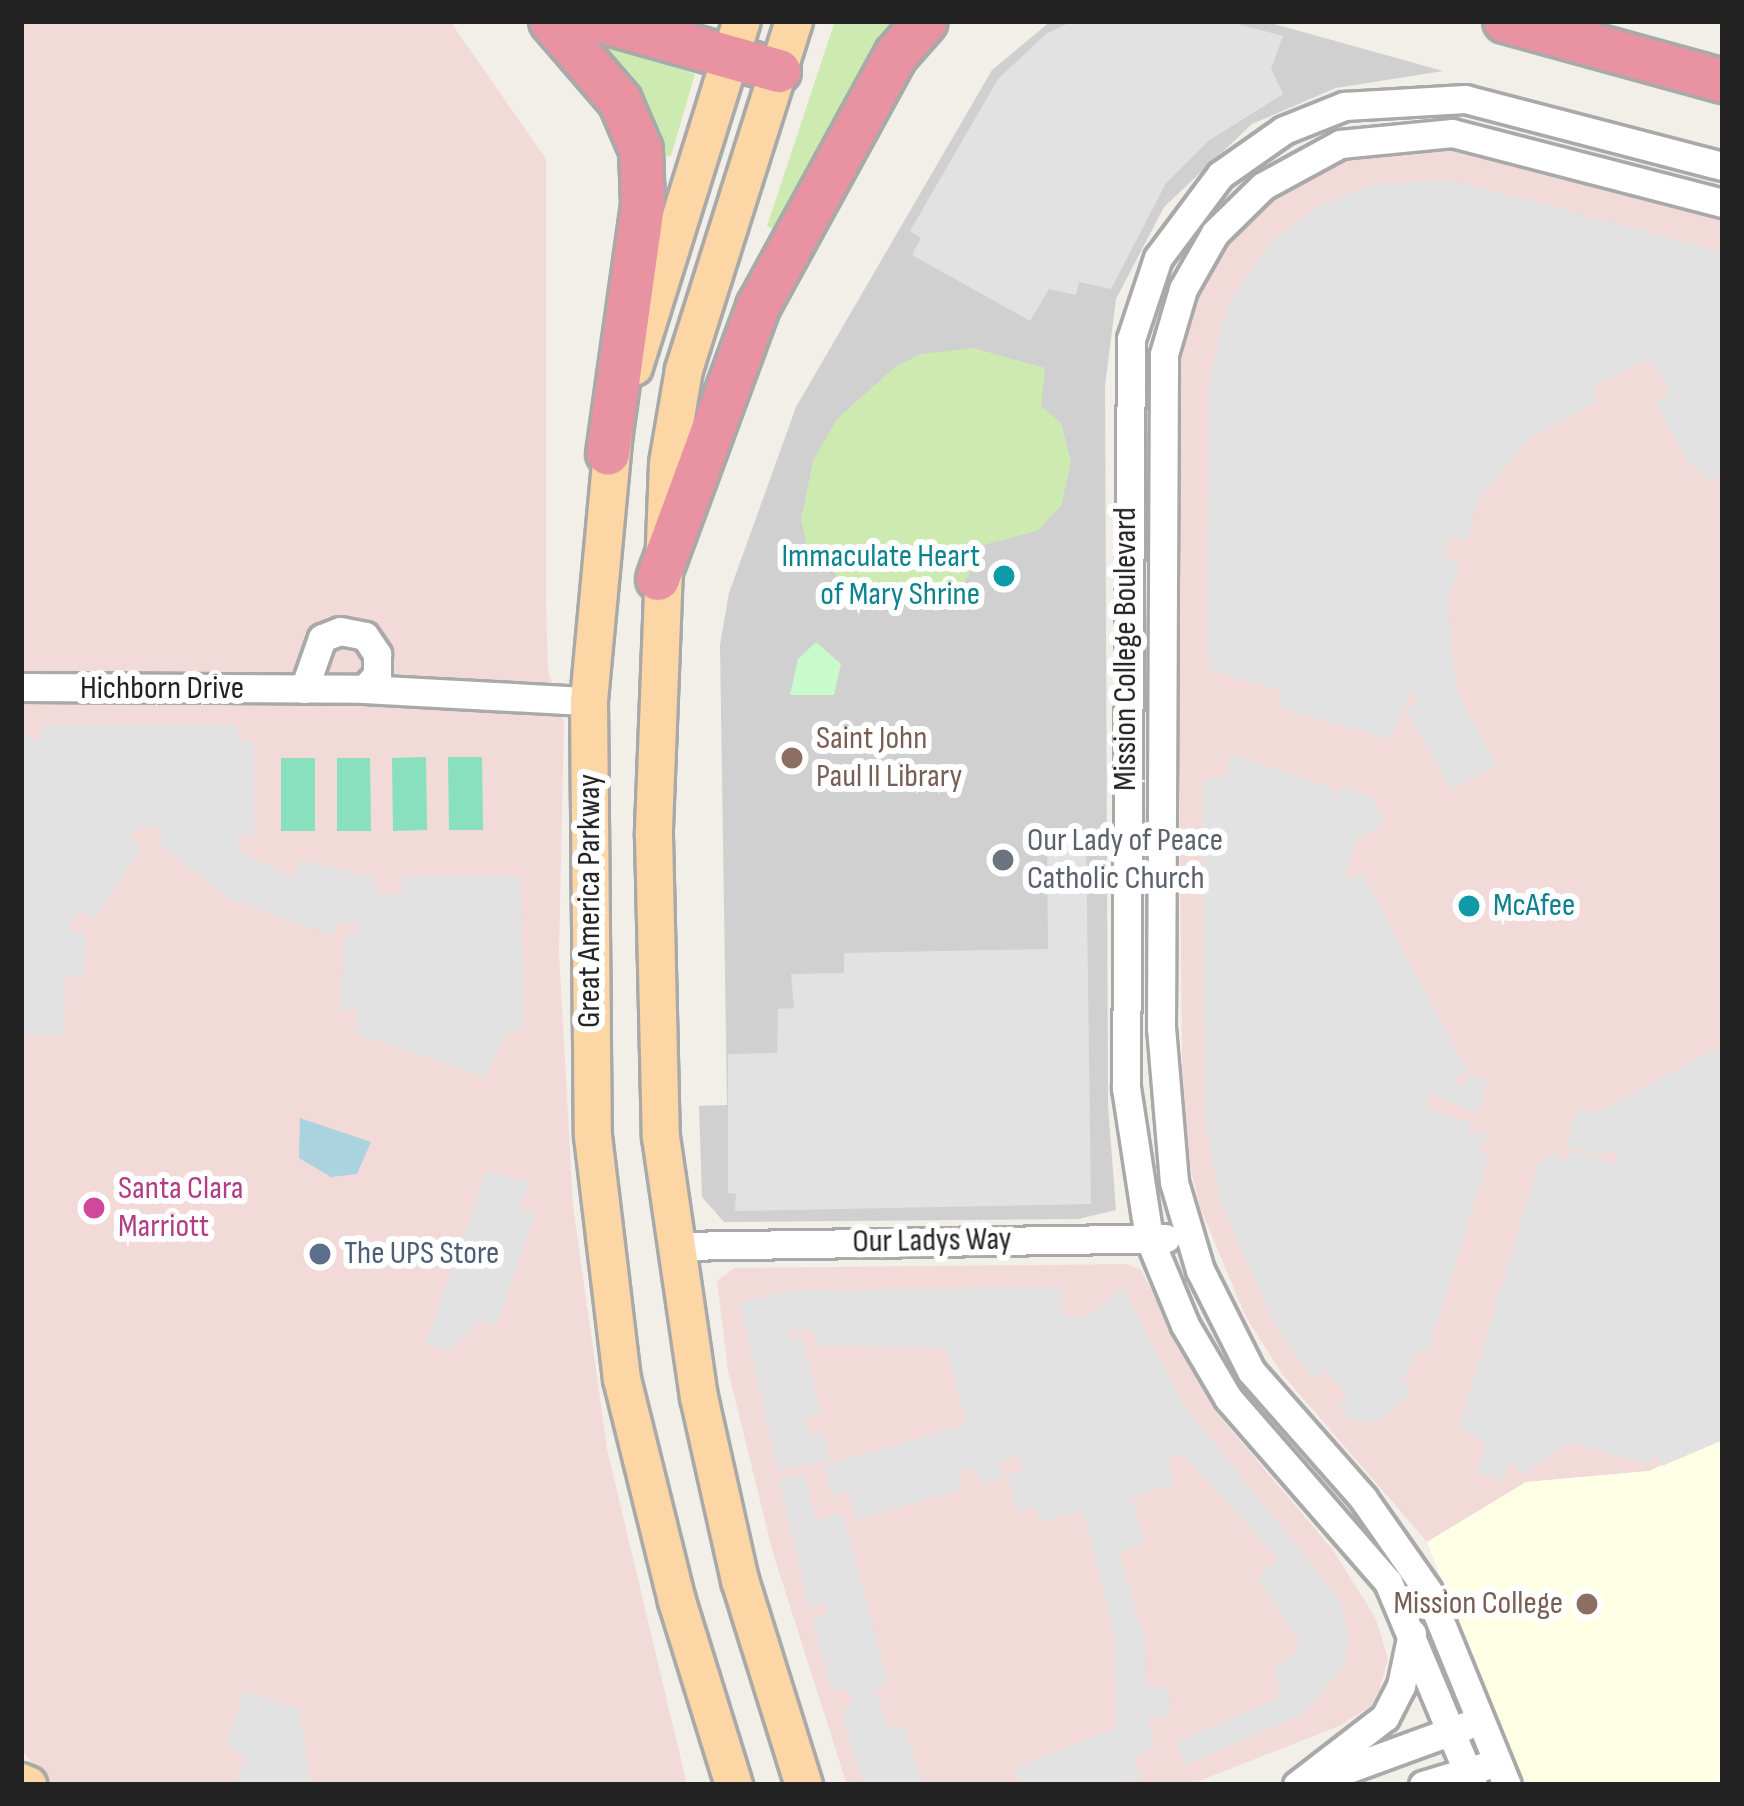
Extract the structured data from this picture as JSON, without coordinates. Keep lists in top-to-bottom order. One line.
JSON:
{"streets":{"main road":["Great America Parkway"],"street":["Mission College Boulevard","Hichborn Drive","Our Ladys Way"]},"crossings":[["Mission College Boulevard","Our Ladys Way"],["Hichborn Drive","Great America Parkway"],["Great America Parkway","Our Ladys Way"]],"places":["Immaculate Heart of Mary Shrine","Saint John Paul II Library","Our Lady of Peace Catholic Church","McAfee","Santa Clara Marriott","The UPS Store","Mission College"]}
